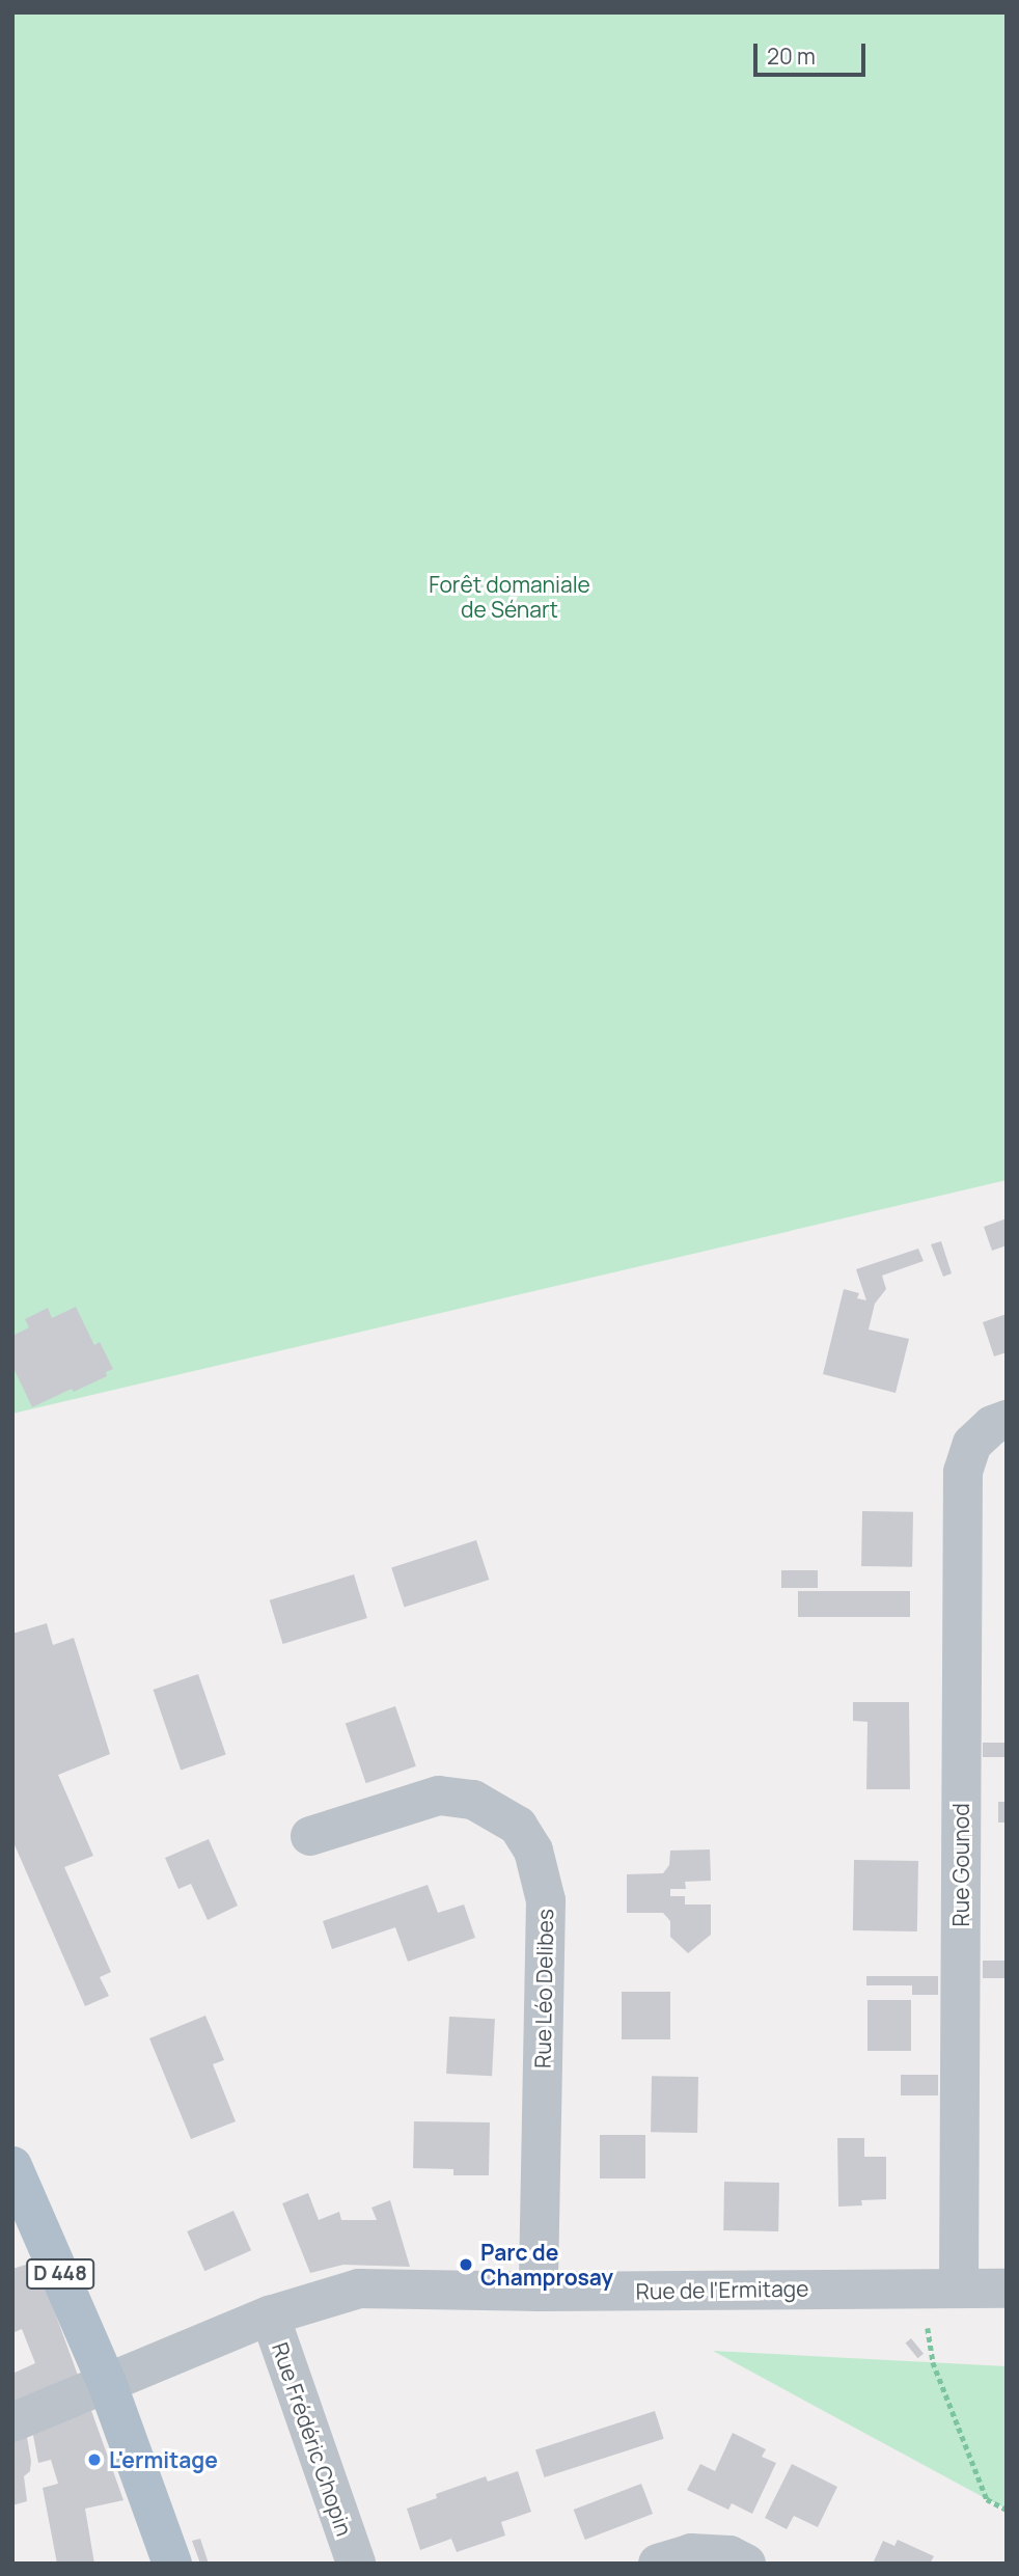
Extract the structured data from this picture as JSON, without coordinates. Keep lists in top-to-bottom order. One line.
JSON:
{"streets":{"main road":["D 448"],"street":["Rue Gounod","Rue Léo Delibes","Rue de l'Ermitage","Rue Frédéric Chopin"]},"crossings":[["Rue Gounod","Rue de l'Ermitage"],["Rue Léo Delibes","Rue de l'Ermitage"],["D 448","Rue de l'Ermitage"],["Rue de l'Ermitage","Rue Frédéric Chopin"]],"parks":["Forêt domaniale de Sénart"],"places":["Parc de Champrosay","L'ermitage"],"scale_bar":"20 m"}
